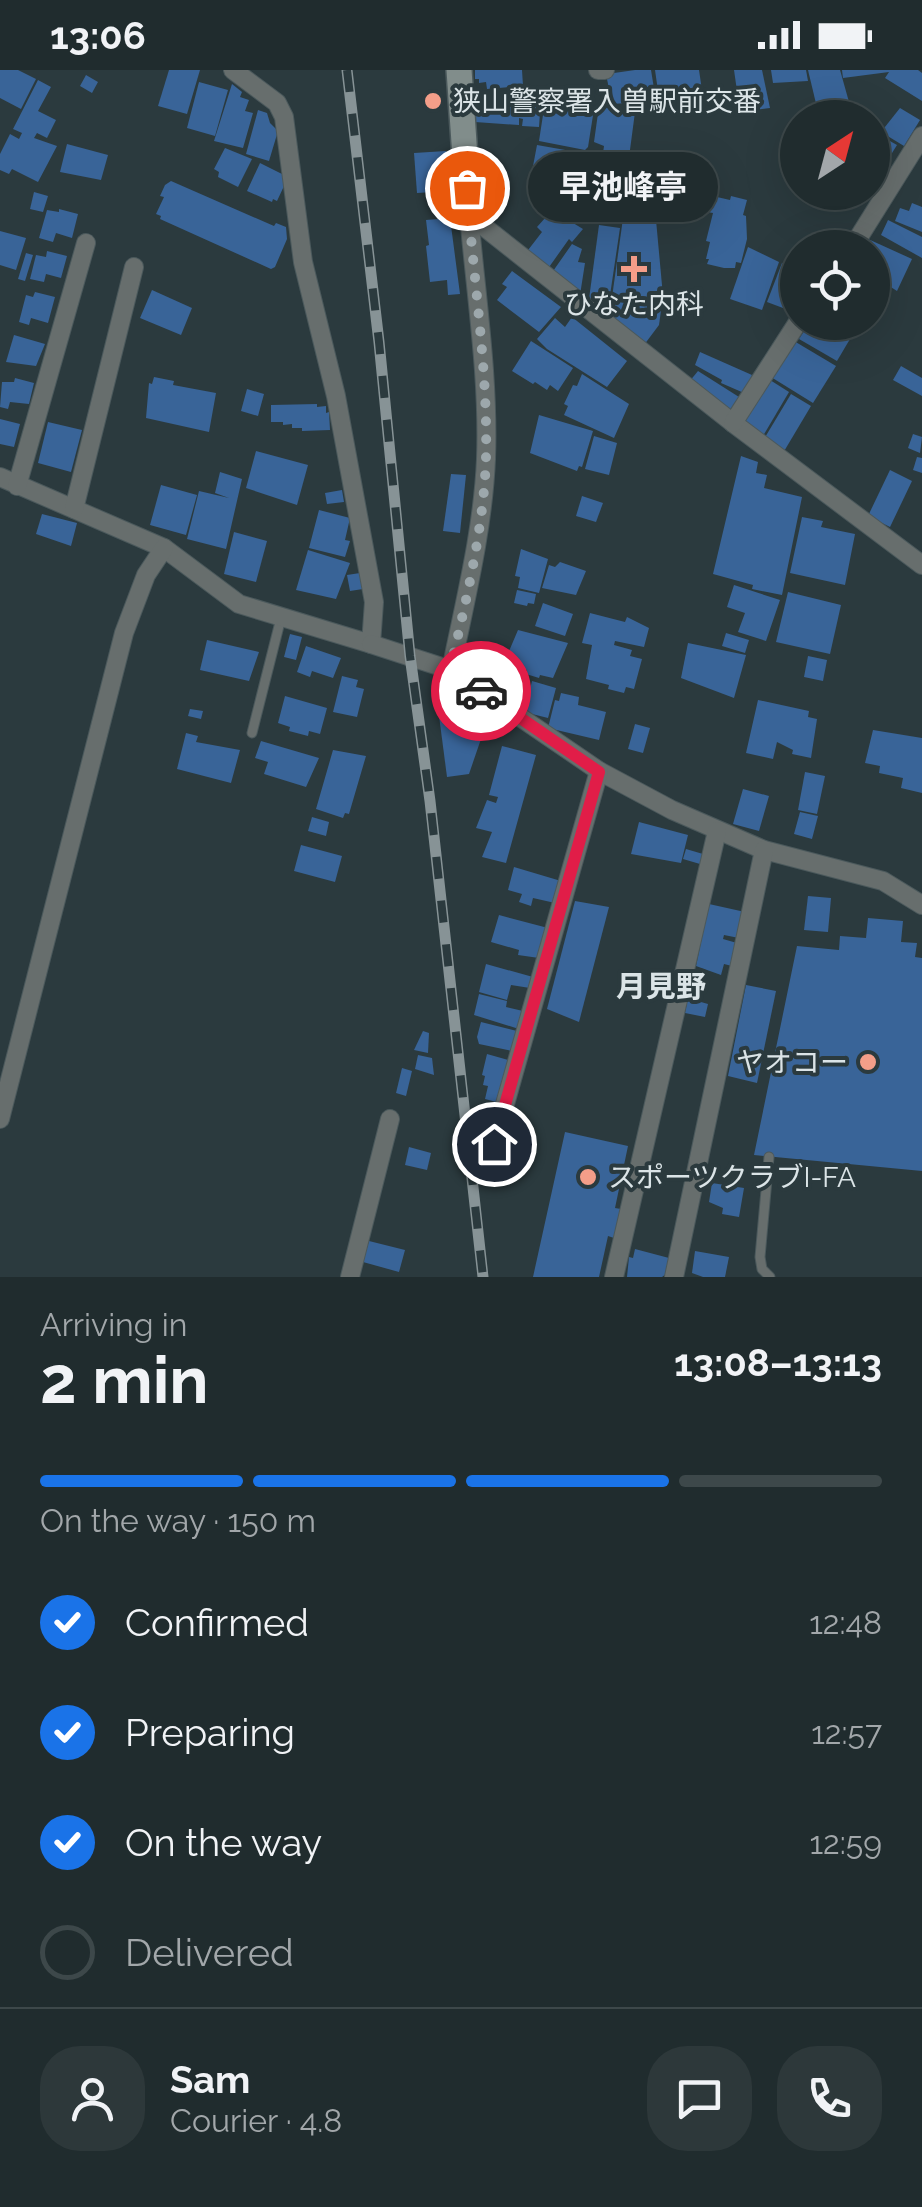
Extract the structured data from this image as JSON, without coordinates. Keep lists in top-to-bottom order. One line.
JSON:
{"districts":["月見野"],"places":{"other":["狭山警察署入曽駅前交番","早池峰亭","ヤオコー","スポーツクラブI-FA"],"health":["ひなた内科"]},"north":"top right","page":{"status":"13:06","bubble":"早池峰亭","heading":["2 min","Arriving in","13:08–13:13"],"panel":["Sam","Courier · 4.8"],"bar":"On the way · 150 m","list":[["Confirmed","12:48"],["Preparing","12:57"],["On the way","12:59"],"Delivered"]}}
